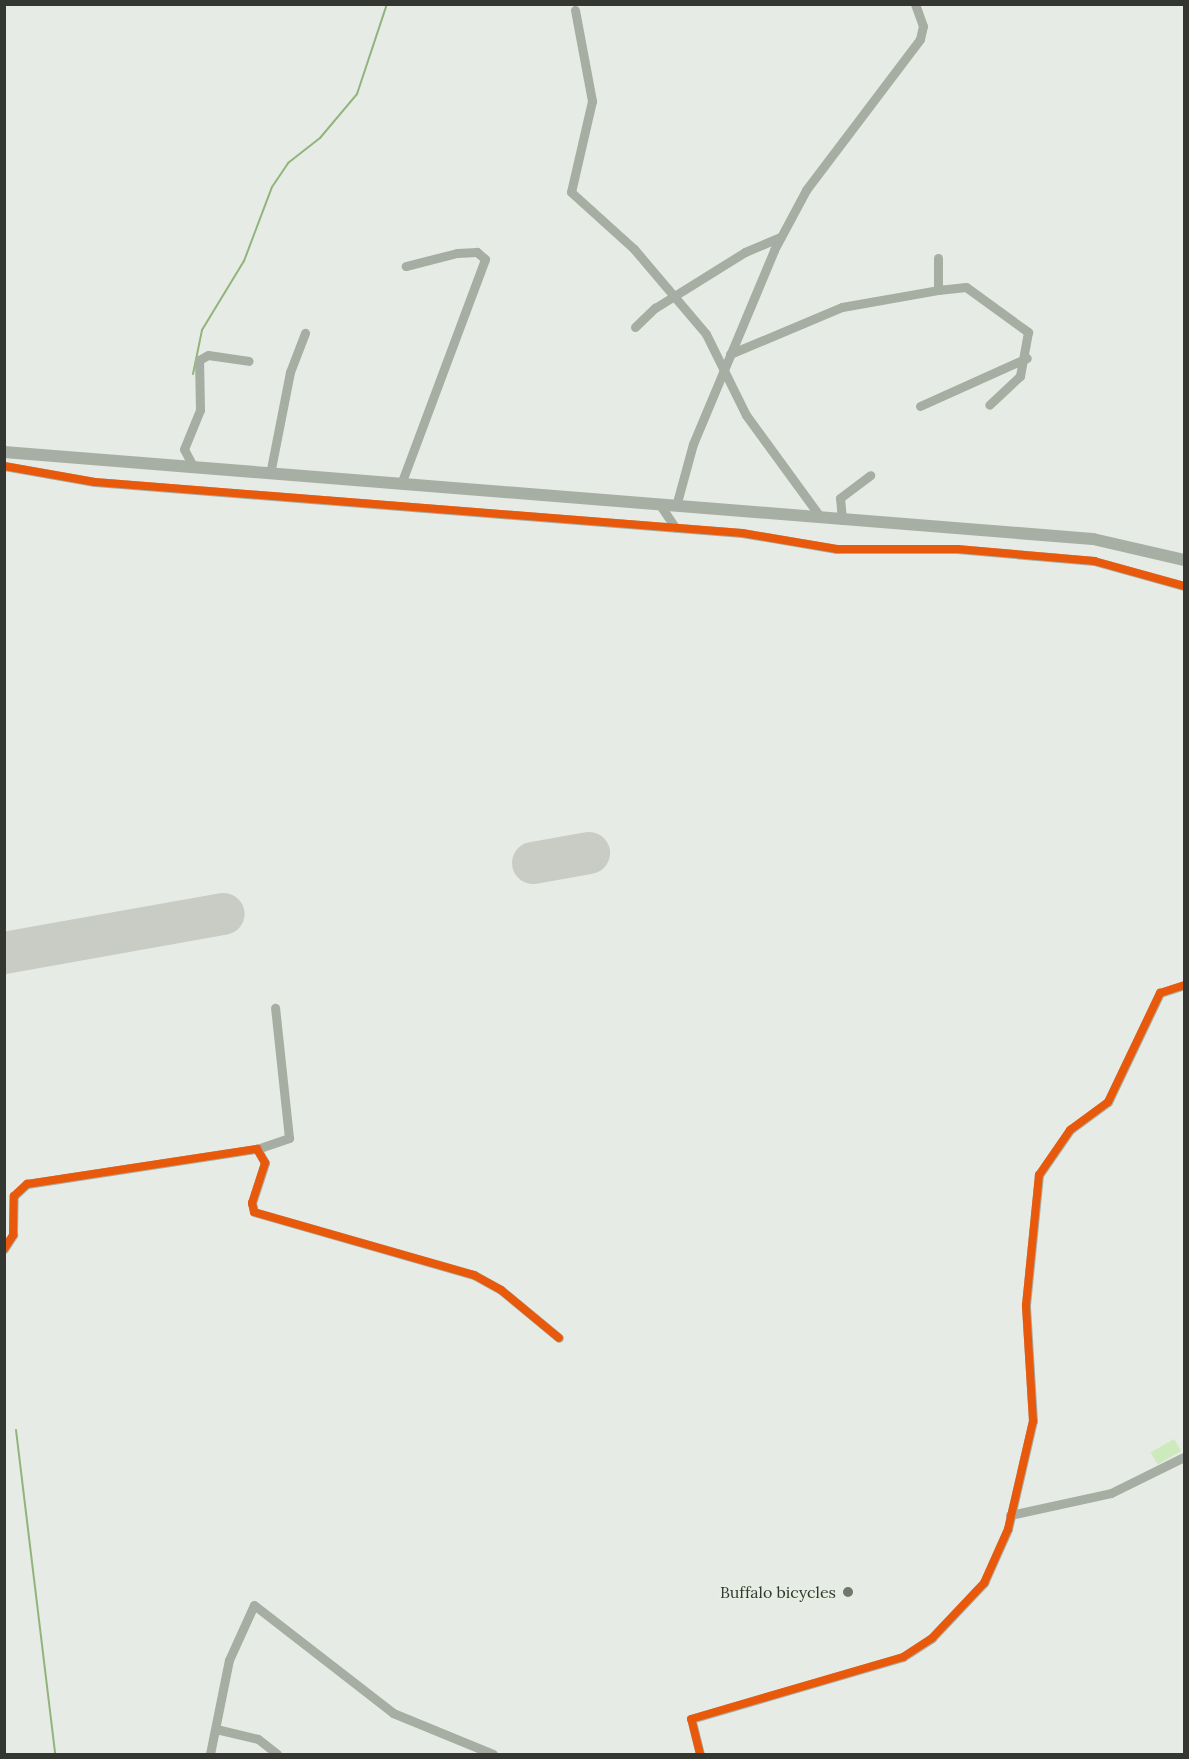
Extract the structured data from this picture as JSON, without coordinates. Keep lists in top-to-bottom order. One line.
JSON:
{"places":["Buffalo bicycles"]}
